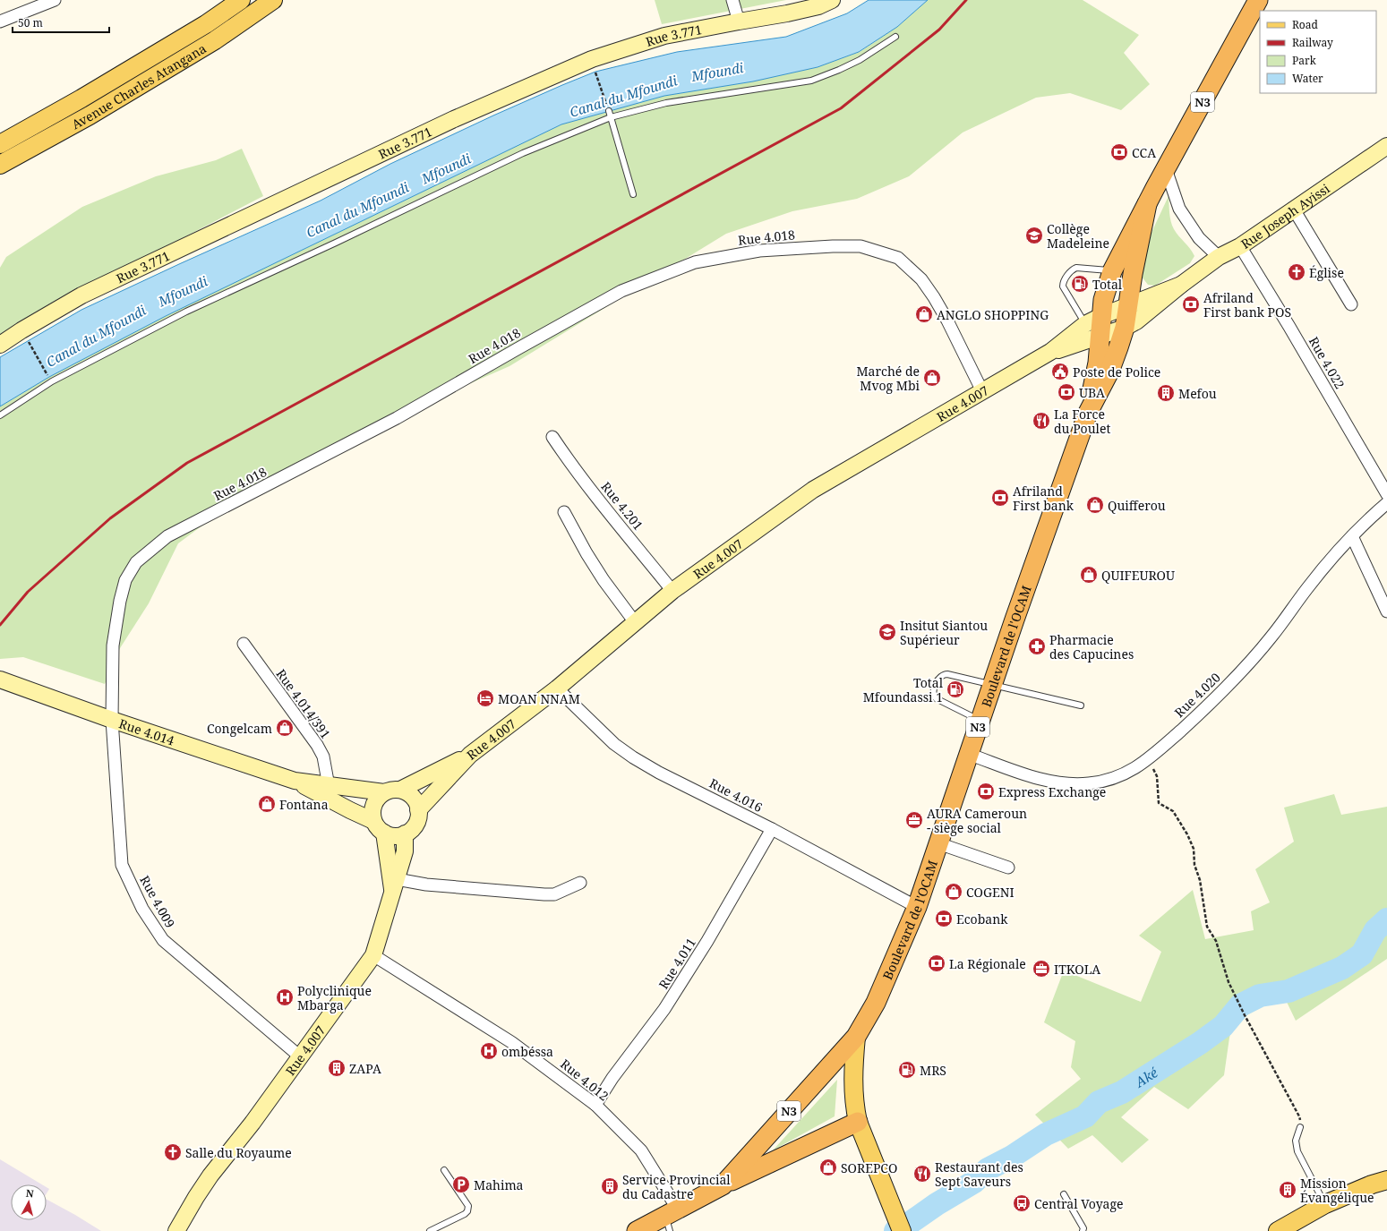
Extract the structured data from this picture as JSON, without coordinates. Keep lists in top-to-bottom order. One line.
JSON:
{"streets":{"highway":["N3","Boulevard de l'OCAM"],"main road":["Rue 3.771","Avenue Charles Atangana","Rue Joseph Ayissi","Rue 4.007","Rue 4.014"],"street":["Rue 4.018","Rue 4.022","Rue 4.201","Rue 4.020","Rue 4.014/391","Rue 4.016","Rue 4.009","Rue 4.011","Rue 4.012"]},"crossings":[["N3","Rue Joseph Ayissi"],["N3","Rue 4.007"],["N3","Boulevard de l'OCAM"],["N3","Rue 4.012"],["Rue Joseph Ayissi","Rue 4.022"],["Rue Joseph Ayissi","Rue 4.007"],["Rue Joseph Ayissi","Boulevard de l'OCAM"],["Rue 4.018","Rue 4.007"],["Rue 4.018","Rue 4.014"],["Rue 4.018","Rue 4.009"],["Rue 4.007","Rue 4.201"],["Rue 4.007","Boulevard de l'OCAM"],["Rue 4.007","Rue 4.016"],["Rue 4.007","Rue 4.009"],["Rue 4.007","Rue 4.012"],["Boulevard de l'OCAM","Rue 4.020"],["Boulevard de l'OCAM","Rue 4.016"],["Rue 4.014","Rue 4.009"],["Rue 4.016","Rue 4.011"],["Rue 4.011","Rue 4.012"]],"water":["Mfoundi","Canal du Mfoundi","Aké"],"places":{"bank":["CCA","Afriland First bank POS","UBA","Afriland First bank","Express Exchange","Ecobank","La Régionale"],"school or university":["Collège Madeleine","Insitut Siantou Supérieur"],"church":["Église","Salle du Royaume"],"fuel station":["Total","Total Mfoundassi 1","MRS"],"shop":["ANGLO SHOPPING","Marché de Mvog Mbi","Quifferou","QUIFEUROU","Congelcam","Fontana","COGENI","SOREPCO"],"public building":["Poste de Police"],"building":["Mefou","ZAPA","Service Provincial du Cadastre","Mission Évangélique"],"restaurant":["La Force du Poulet","Restaurant des Sept Saveurs"],"pharmacy":["Pharmacie des Capucines"],"hotel":["MOAN NNAM"],"office":["AURA Cameroun - siège social","ITKOLA"],"hospital":["Polyclinique Mbarga","ombéssa"],"parking":["Mahima"],"bus stop":["Central Voyage"]},"legend":["Road","Railway","Park","Water"],"scale_bar":"50 m","north":"top"}
